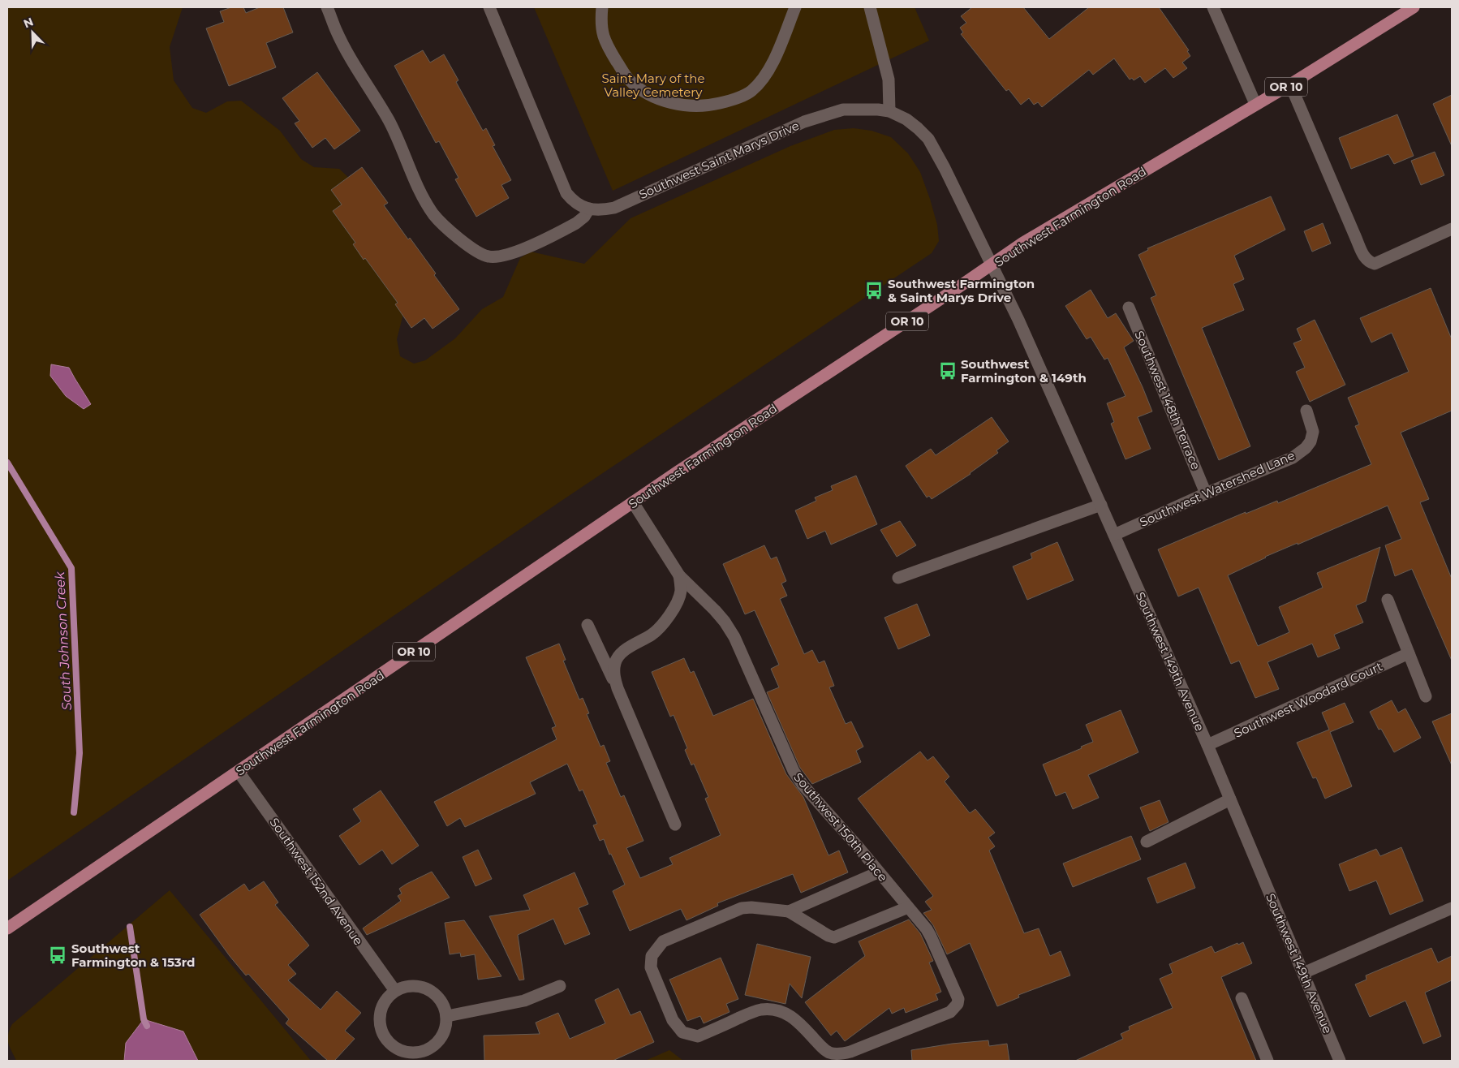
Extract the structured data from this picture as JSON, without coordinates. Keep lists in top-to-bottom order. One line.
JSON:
{"streets":{"main road":["OR 10","Southwest Farmington Road"],"street":["Southwest Saint Marys Drive","Southwest 148th Terrace","Southwest Watershed Lane","Southwest 149th Avenue","Southwest Woodard Court","Southwest 150th Place","Southwest 152nd Avenue"]},"crossings":[["Southwest Saint Marys Drive","Southwest Farmington Road"],["Southwest Saint Marys Drive","Southwest 149th Avenue"],["Southwest Farmington Road","Southwest 149th Avenue"],["Southwest Farmington Road","Southwest 150th Place"],["Southwest Farmington Road","Southwest 152nd Avenue"],["Southwest 148th Terrace","Southwest Watershed Lane"],["Southwest Watershed Lane","Southwest 149th Avenue"],["Southwest 149th Avenue","Southwest Woodard Court"]],"water":["South Johnson Creek"],"parks":["Saint Mary of the Valley Cemetery"],"places":{"bus stop":["Southwest Farmington & Saint Marys Drive","Southwest Farmington & 149th","Southwest Farmington & 153rd"]},"north":"top left"}
